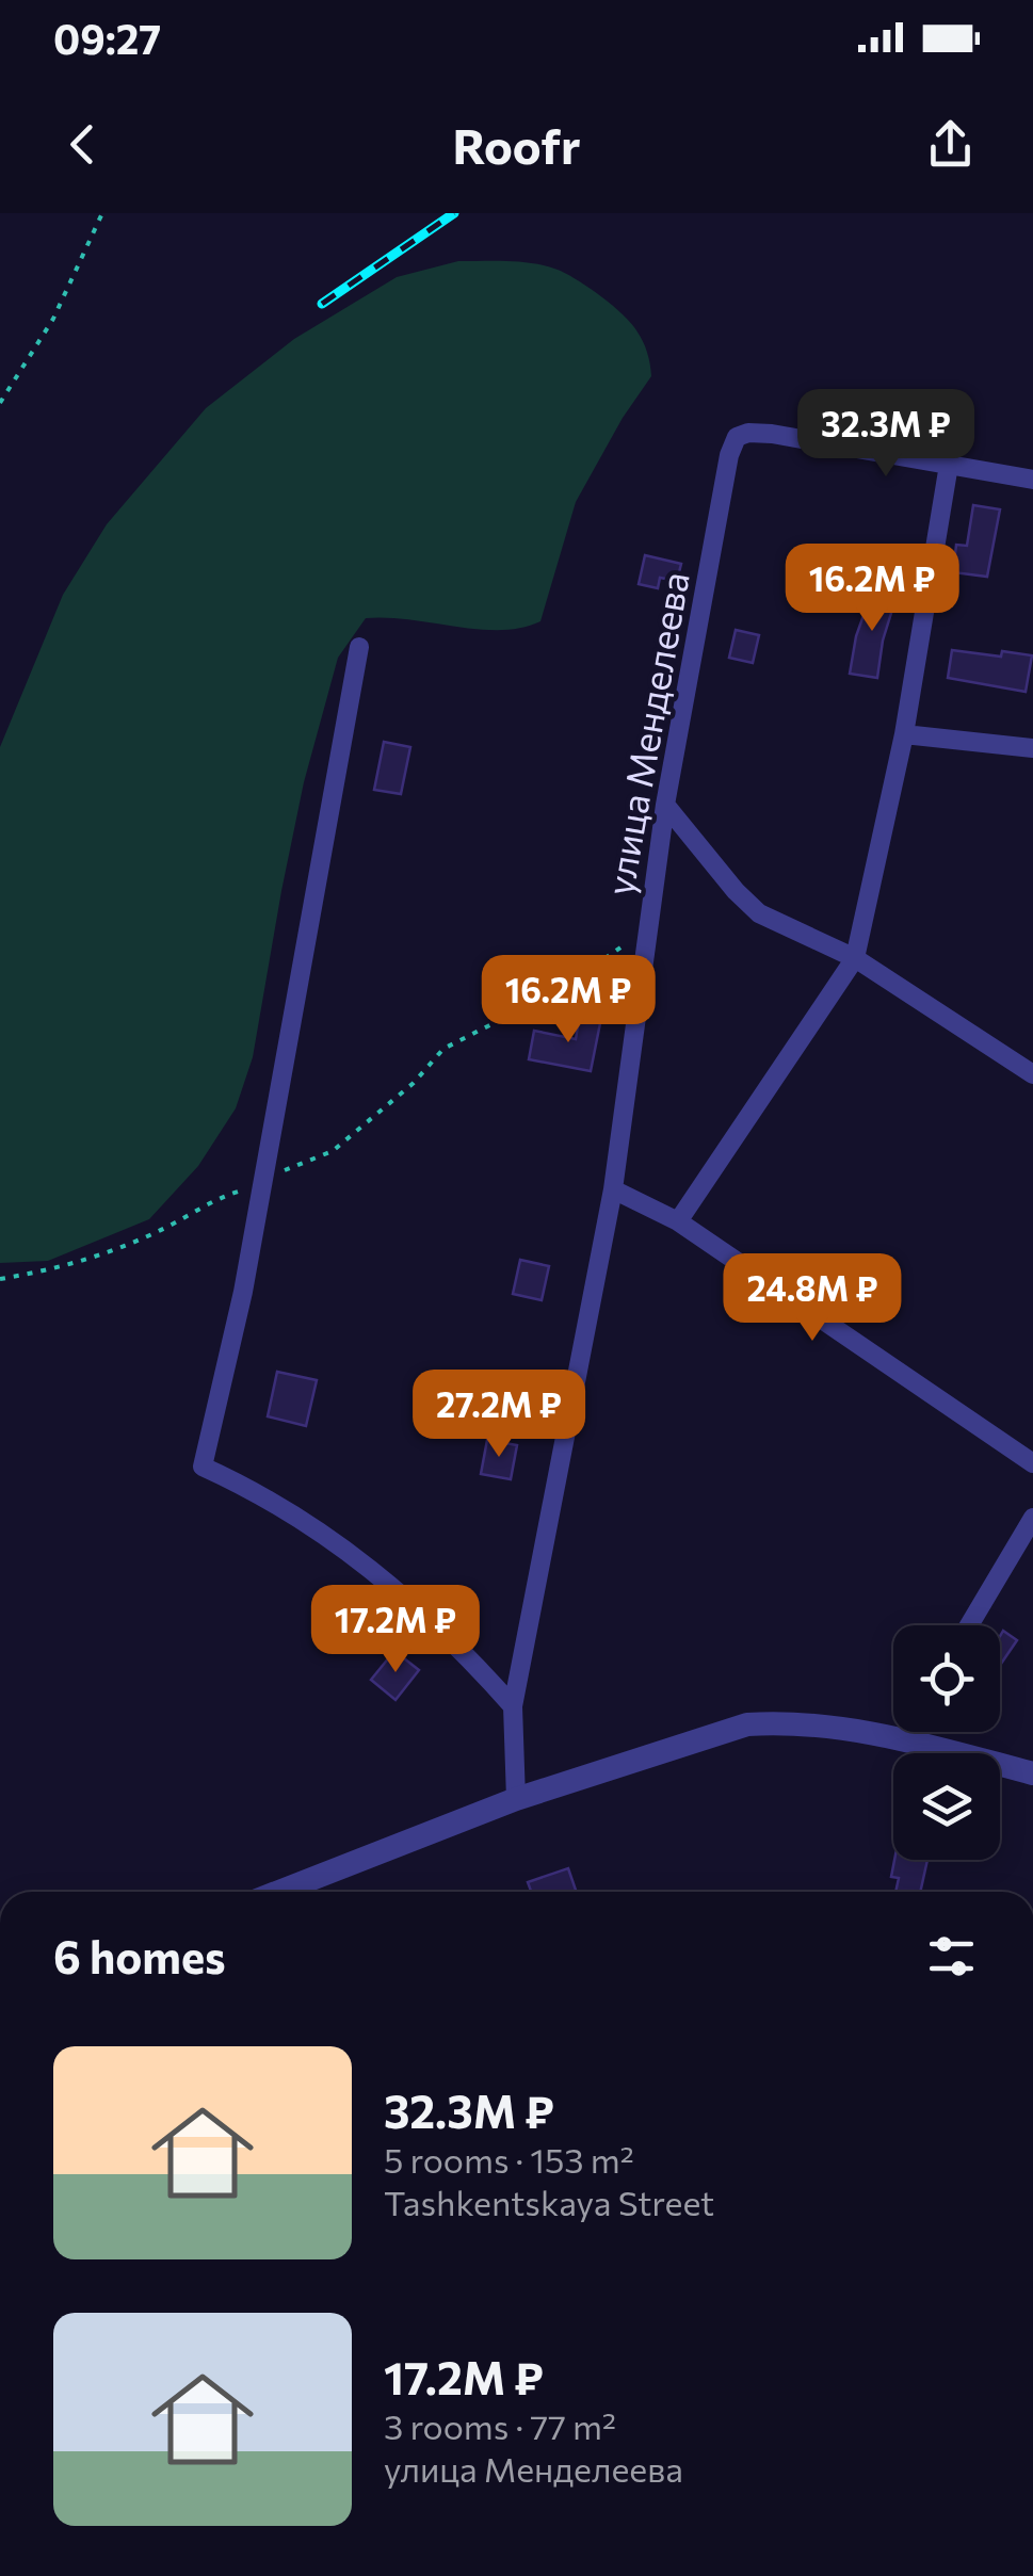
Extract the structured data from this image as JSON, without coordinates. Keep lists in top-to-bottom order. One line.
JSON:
{"streets":{"street":["улица Менделеева"]},"page":{"status":"09:27","header":"Roofr","price":["32.3M ₽","16.2M ₽","16.2M ₽","24.8M ₽","27.2M ₽","17.2M ₽"],"heading":"6 homes","list":[{"name":"32.3M ₽","note":"5 rooms · 153 m² · Tashkentskaya Street"},{"name":"17.2M ₽","note":"3 rooms · 77 m² · улица Менделеева"}]}}
